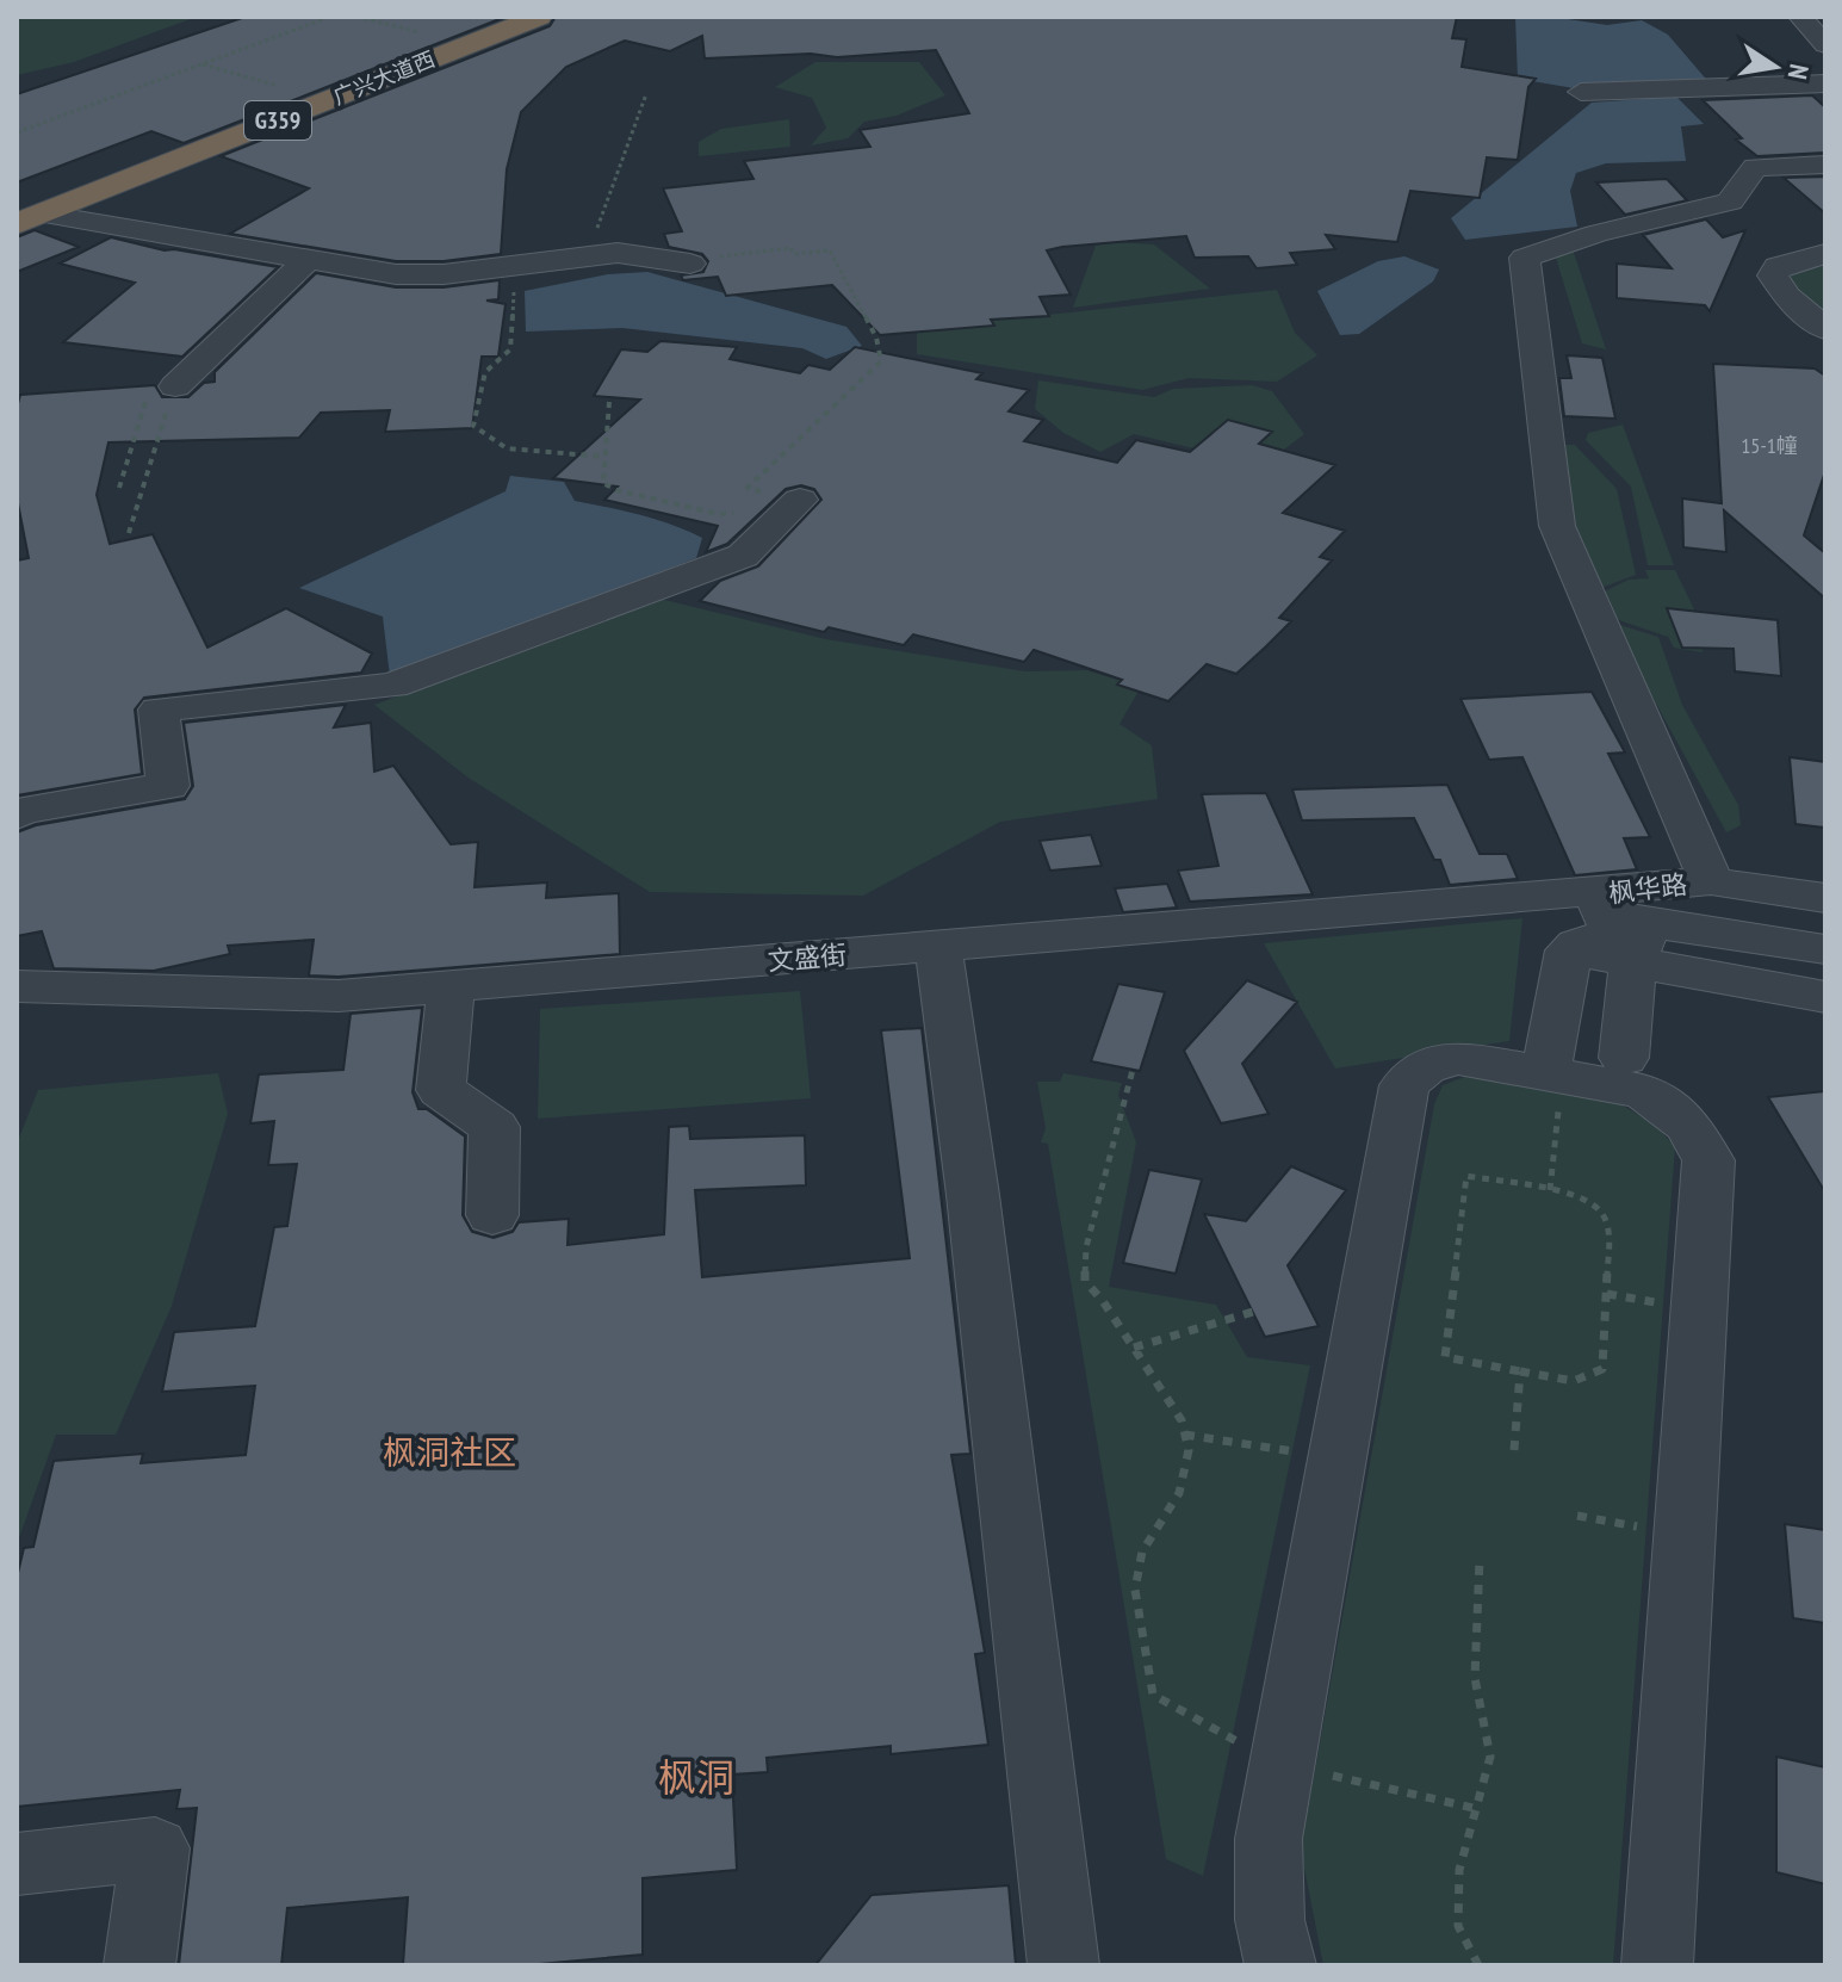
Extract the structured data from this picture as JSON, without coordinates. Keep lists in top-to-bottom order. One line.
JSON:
{"streets":{"highway":["广兴大道西","G359"],"street":["枫华路","文盛街"]},"crossings":[["枫华路","文盛街"]],"districts":["枫洞社区","枫洞"],"house_numbers":["15-1幢"],"north":"right"}
